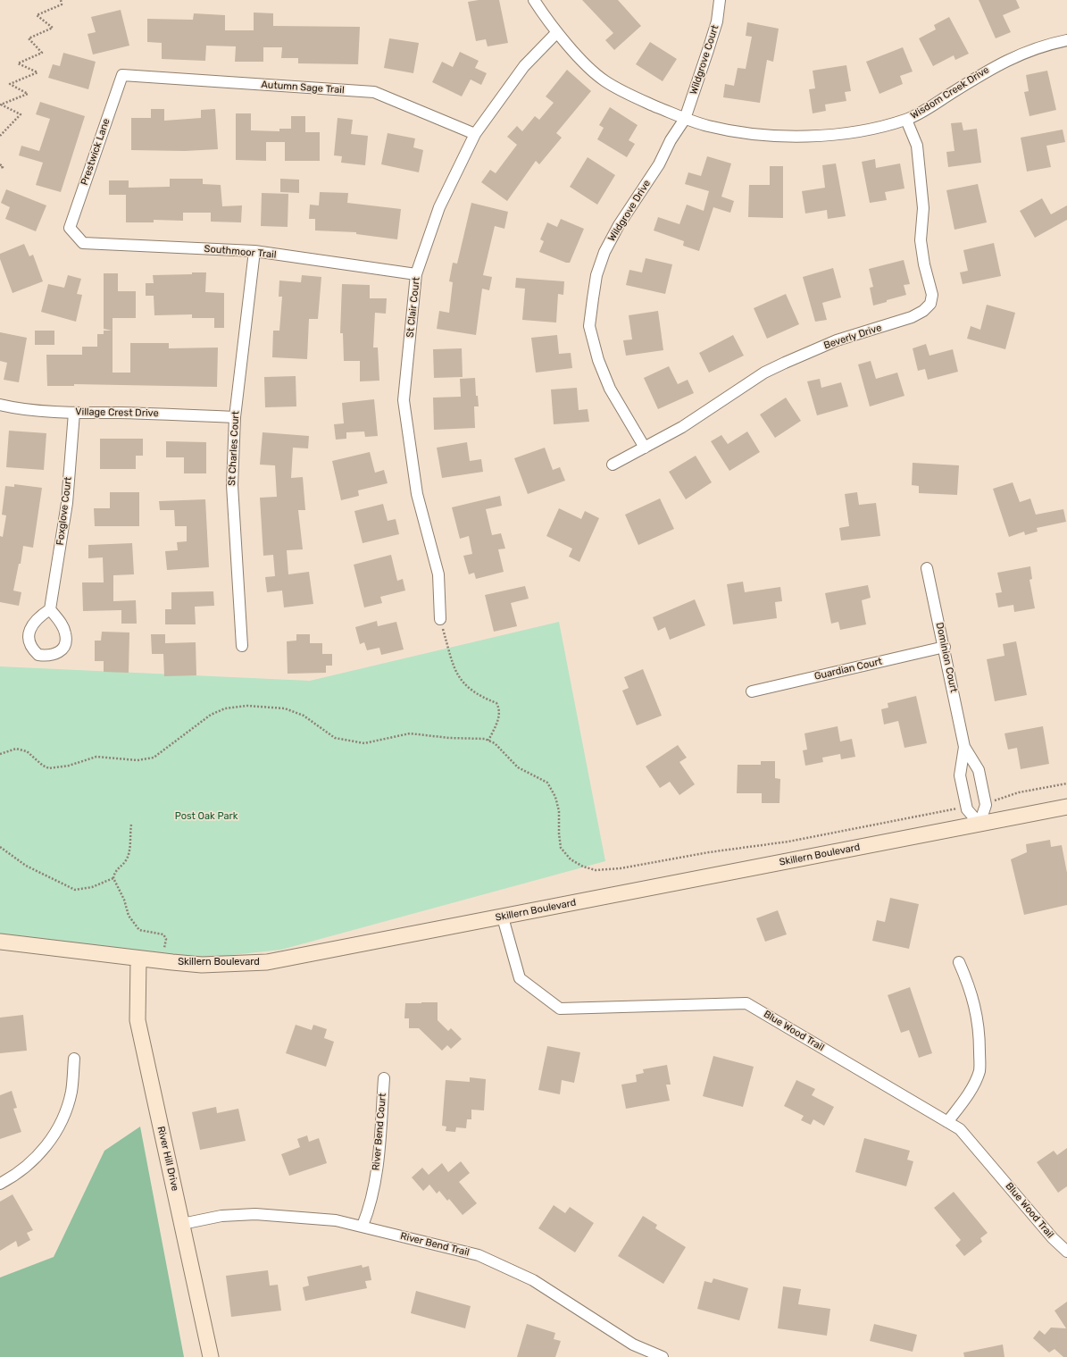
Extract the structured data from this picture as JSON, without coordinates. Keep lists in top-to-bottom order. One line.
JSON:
{"streets":{"street":["Wildgrove Court","Autumn Sage Trail","Wisdom Creek Drive","Prestwick Lane","Wildgrove Drive","Southmoor Trail","St Clair Court","Beverly Drive","Village Crest Drive","St Charles Court","Foxglove Court","Dominion Court","Guardian Court","Skillern Boulevard","Blue Wood Trail","River Bend Court","River Hill Drive","River Bend Trail"]},"crossings":[["Wildgrove Court","Wisdom Creek Drive"],["Wildgrove Court","Wildgrove Drive"],["Autumn Sage Trail","Prestwick Lane"],["Autumn Sage Trail","St Clair Court"],["Wisdom Creek Drive","Wildgrove Drive"],["Wisdom Creek Drive","St Clair Court"],["Wisdom Creek Drive","Beverly Drive"],["Prestwick Lane","Southmoor Trail"],["Wildgrove Drive","Beverly Drive"],["Southmoor Trail","St Clair Court"],["Southmoor Trail","St Charles Court"],["Village Crest Drive","St Charles Court"],["Village Crest Drive","Foxglove Court"],["Dominion Court","Guardian Court"],["Dominion Court","Skillern Boulevard"],["Skillern Boulevard","Blue Wood Trail"],["Skillern Boulevard","River Hill Drive"],["River Bend Court","River Bend Trail"],["River Hill Drive","River Bend Trail"]],"parks":["Post Oak Park"]}
